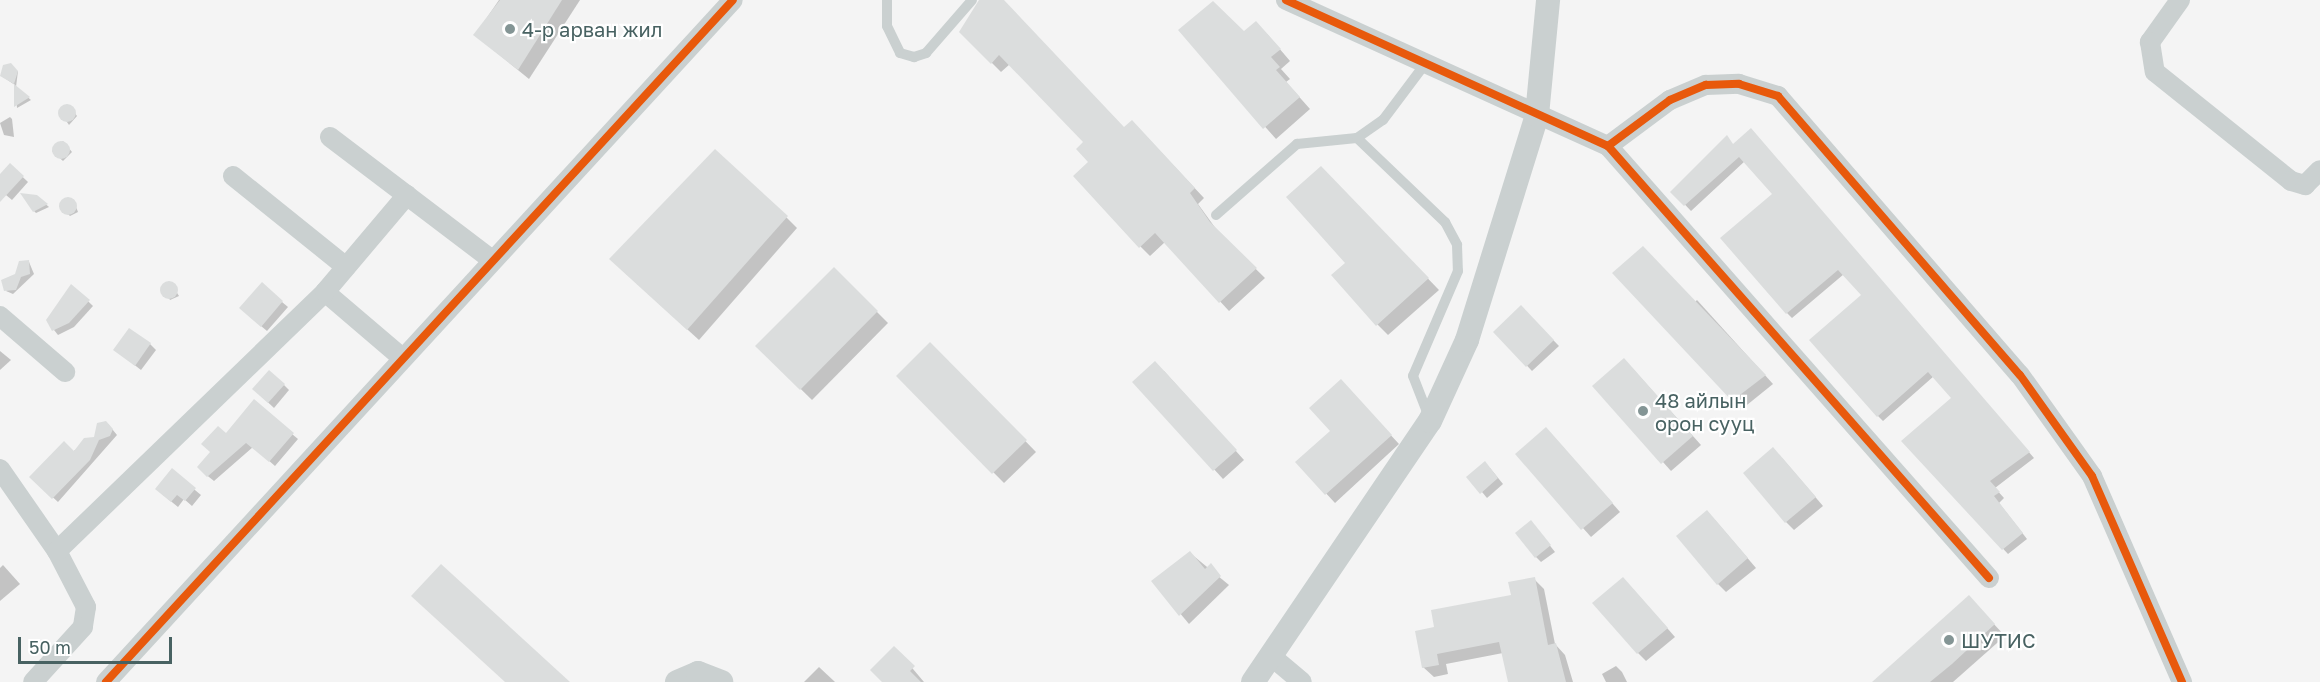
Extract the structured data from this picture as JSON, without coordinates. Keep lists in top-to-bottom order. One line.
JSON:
{"places":["4-р арван жил","48 айлын орон сууц","ШУТИС"],"scale_bar":"50 m"}
